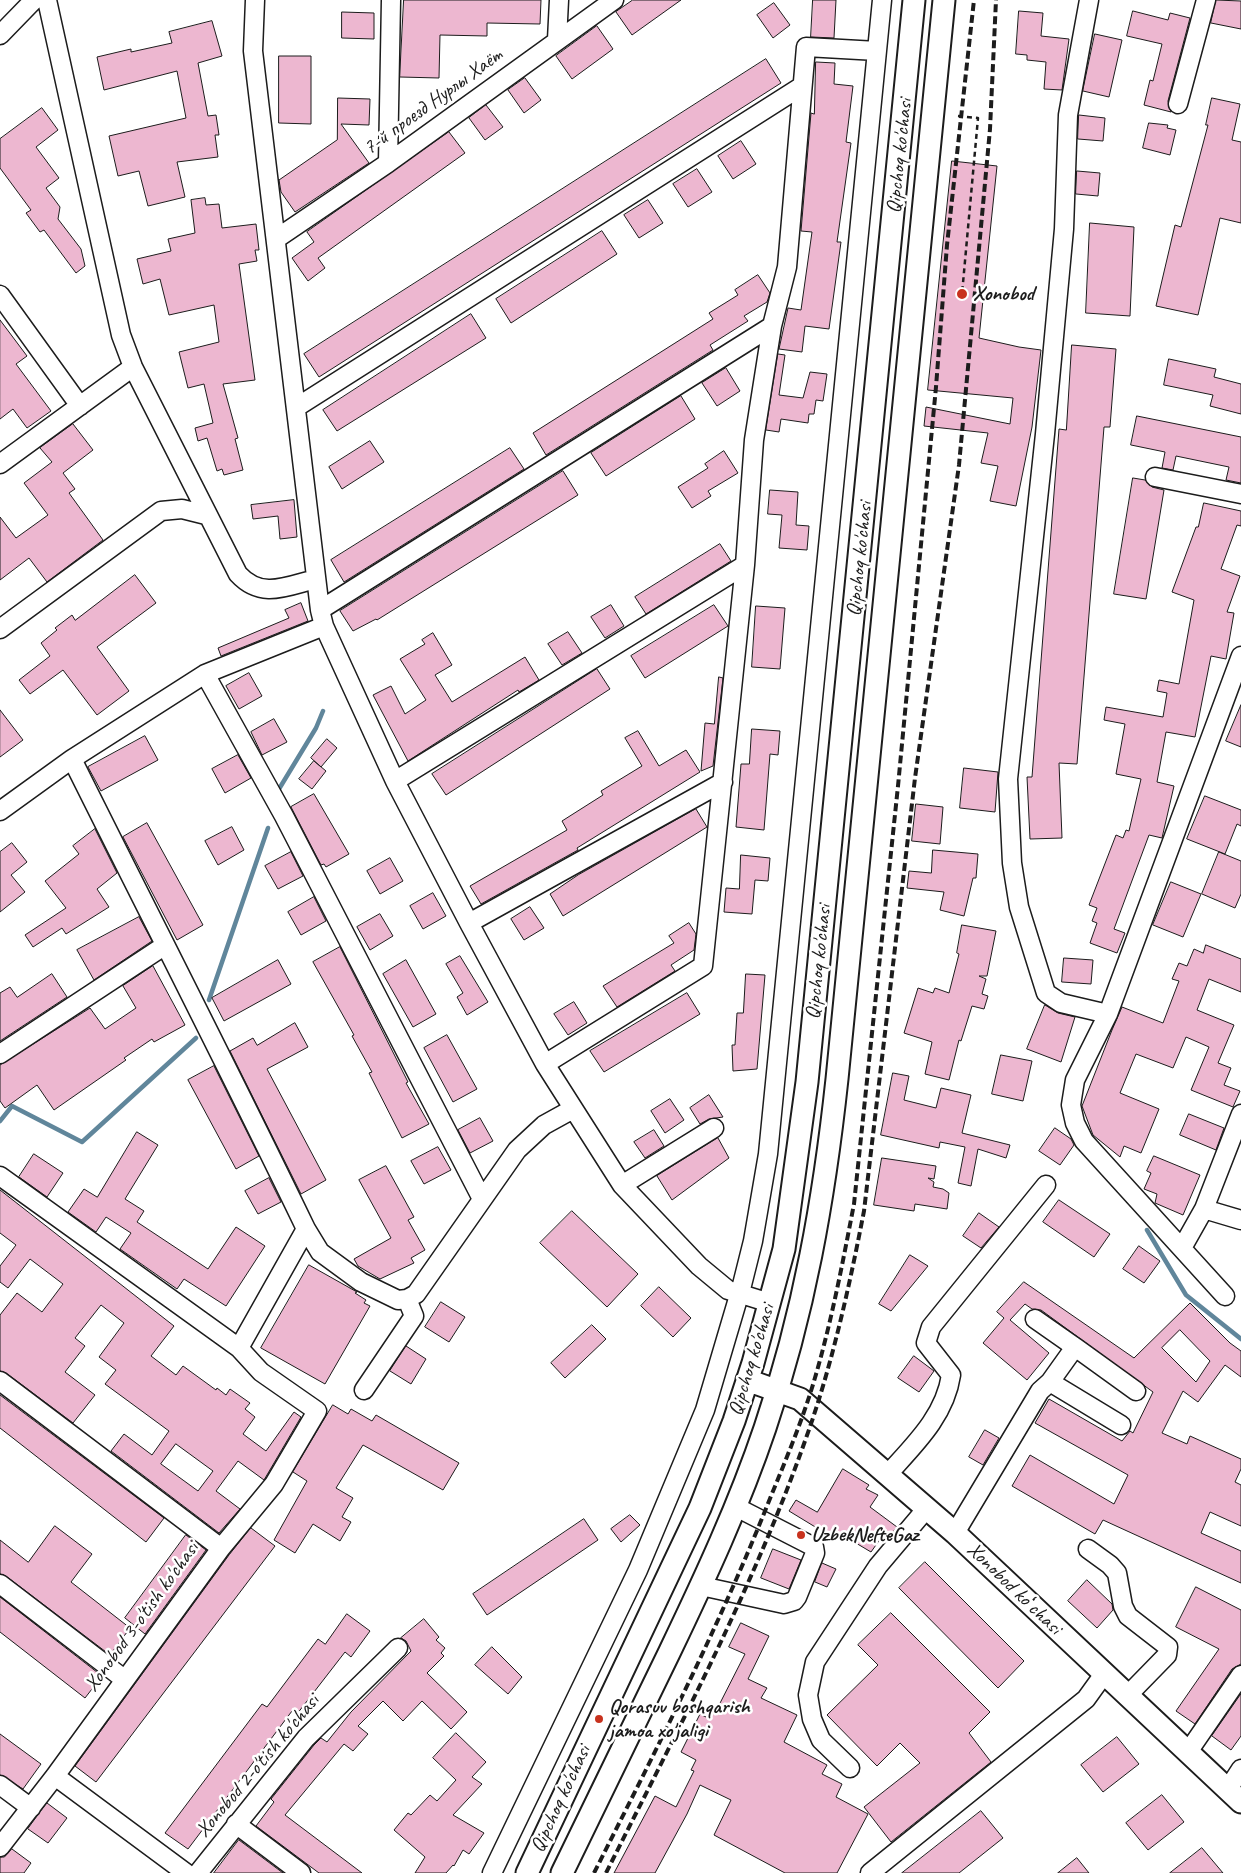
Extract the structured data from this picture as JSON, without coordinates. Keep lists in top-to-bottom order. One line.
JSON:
{"streets":{"main road":["Qipchoq ko'chasi","Xonobod koʻchasi"],"street":["7-й проезд Нурлы Хаёт","Xonobod 3-o'tish ko'chasi","Xonobod 2-o'tish ko'chasi"]},"crossings":[["Qipchoq ko'chasi","Xonobod koʻchasi"]],"places":["Xonobod","UzbekNefteGaz","Qorasuv boshqarish jamoa xo'jaligi"]}
